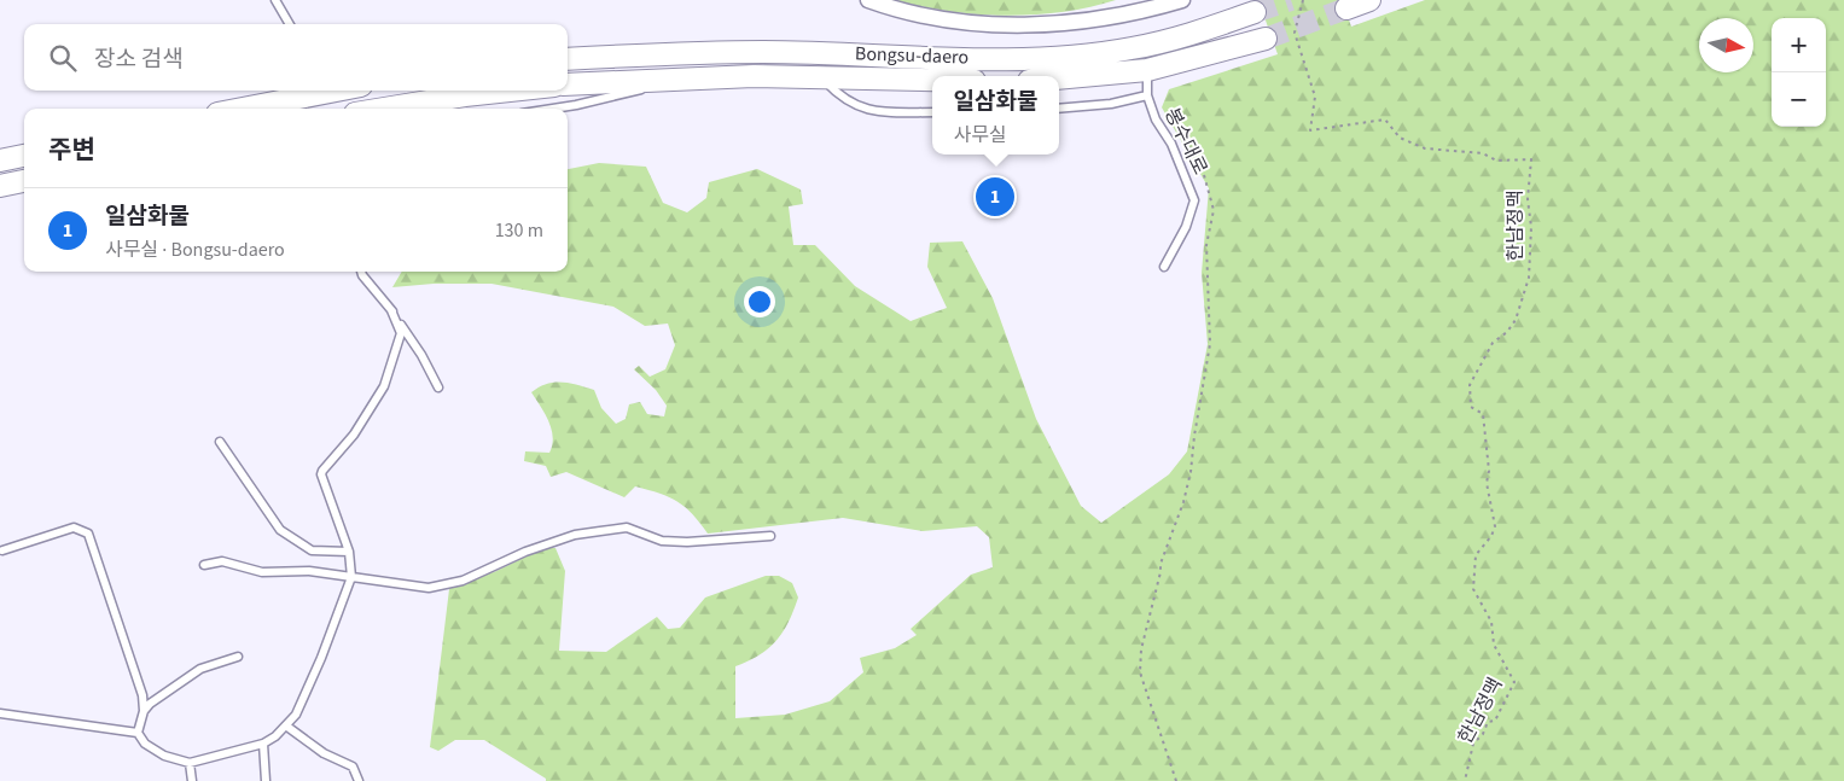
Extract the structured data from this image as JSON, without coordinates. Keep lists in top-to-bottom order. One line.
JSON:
{"streets":{"main road":["Bongsu-daero"],"lane":["봉수대로"],"path":["한남정맥"]},"north":"right","page":{"map_buttons":["+","−"],"search":"장소 검색","popup":["일삼화물","사무실"],"heading":"주변","pins":"1","list":[{"mark":"1","name":"일삼화물","note":"사무실 · Bongsu-daero","value":"130 m"}]}}
